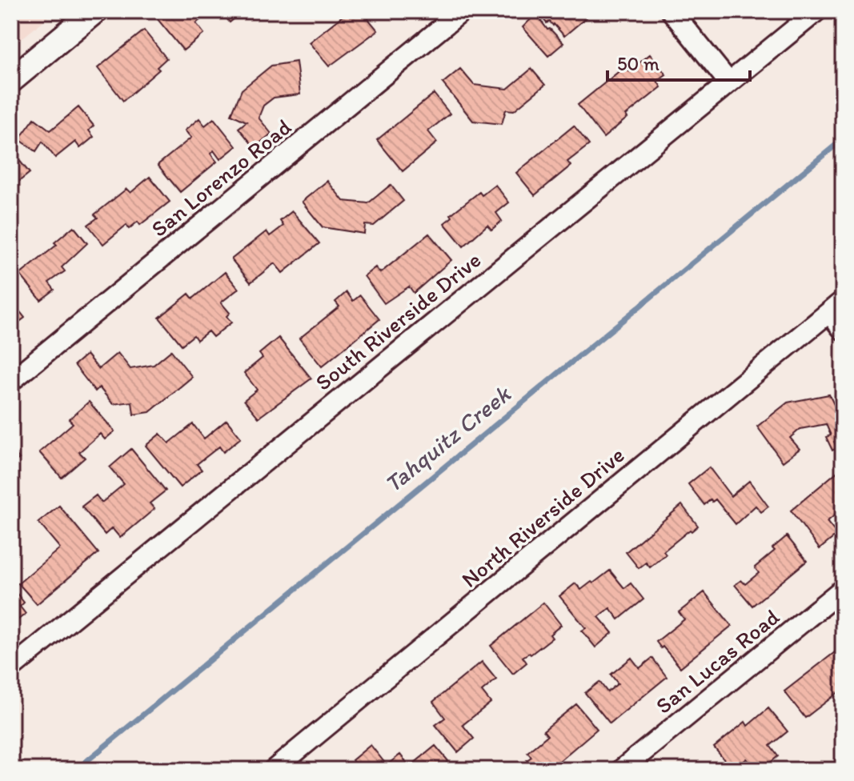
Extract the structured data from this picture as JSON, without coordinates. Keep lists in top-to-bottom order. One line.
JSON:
{"streets":{"street":["San Lorenzo Road","South Riverside Drive","North Riverside Drive","San Lucas Road"]},"water":["Tahquitz Creek"],"scale_bar":"50 m"}
